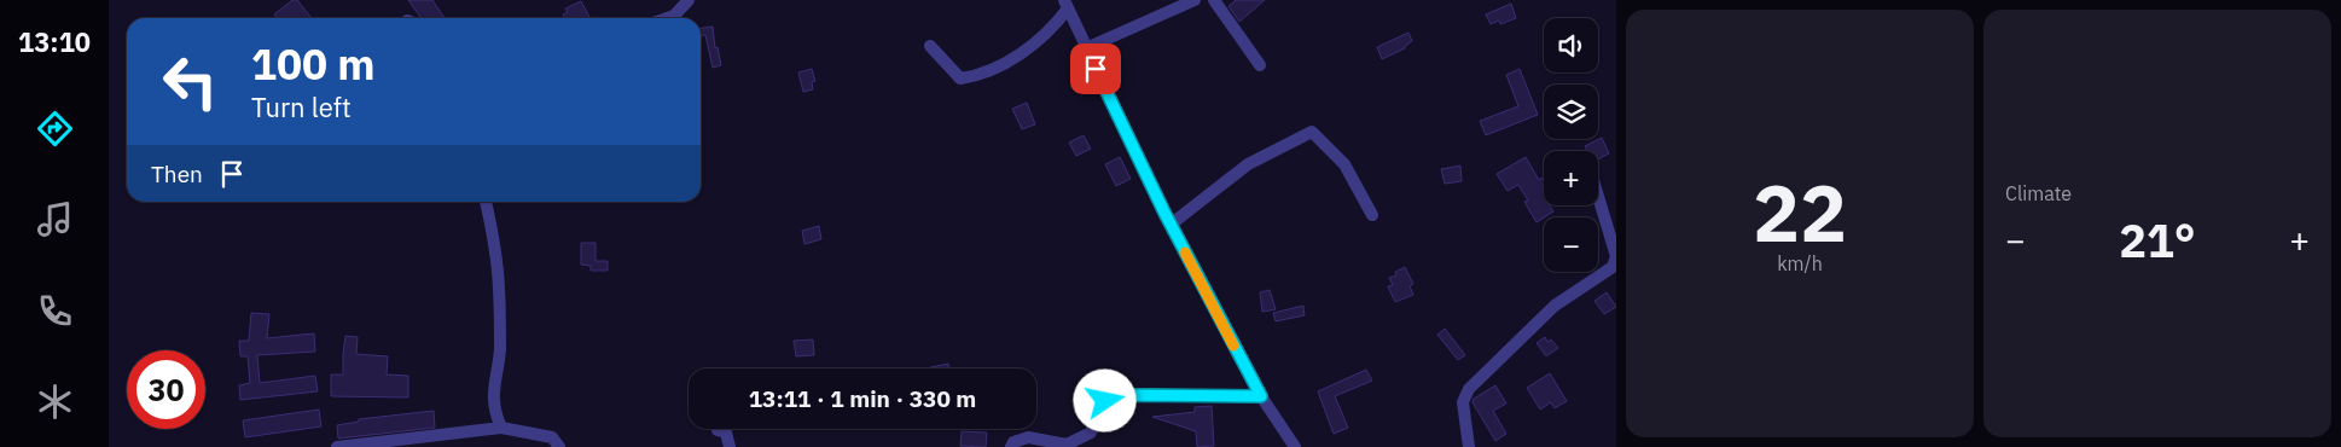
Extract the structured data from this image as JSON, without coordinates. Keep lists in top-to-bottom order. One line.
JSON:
{"page":{"tabs":"13:10","tile":[["22","km/h"],"Climate"],"map_buttons":["+","−"],"turn":["100 m","Turn left"],"then":"Then","heat":["−","21°","+"],"limit":"30","trip":"13:11 · 1 min · 330 m"}}
